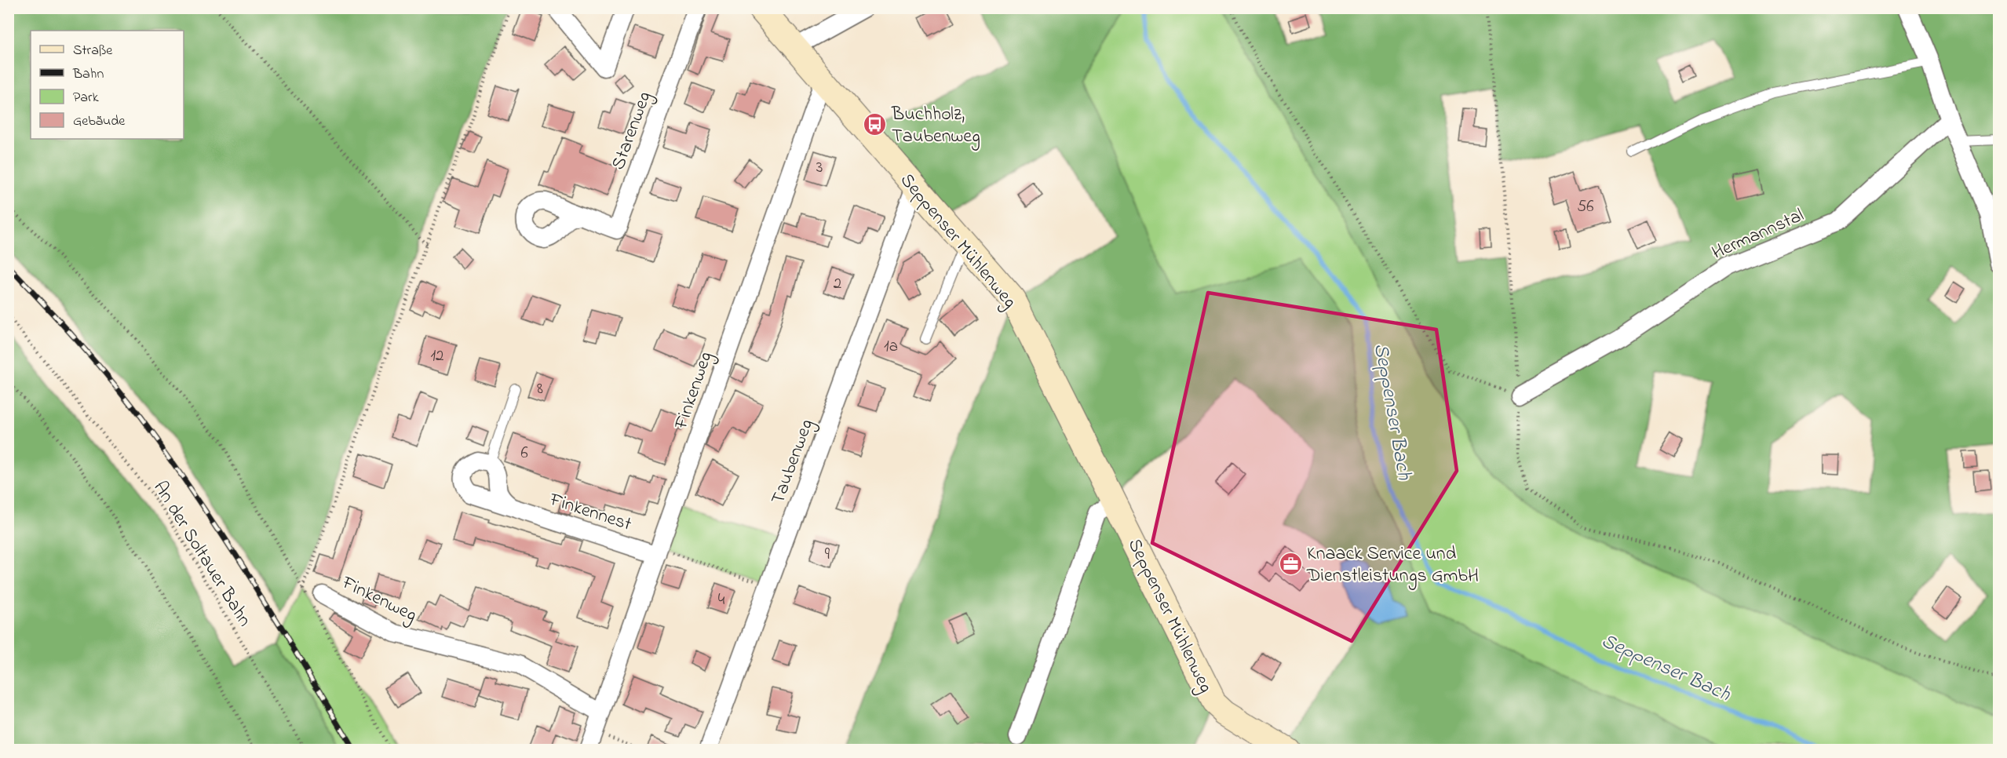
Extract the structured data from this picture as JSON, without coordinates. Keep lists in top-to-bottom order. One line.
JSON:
{"streets":{"street":["Starenweg","Hermannstal","Seppenser Mühlenweg","Finkenweg","Taubenweg","Finkennest"],"path":["An der Soltauer Bahn"]},"crossings":[["Seppenser Mühlenweg","Finkenweg"],["Seppenser Mühlenweg","Taubenweg"],["Finkenweg","Finkennest"]],"water":["Seppenser Bach"],"places":{"bus stop":["Buchholz, Taubenweg"],"office":["Knaack Service und Dienstleistungs GmbH"]},"house_numbers":["3","56","2","1a","12","8","6","9","4"],"legend":["Straße","Bahn","Park","Gebäude"]}
